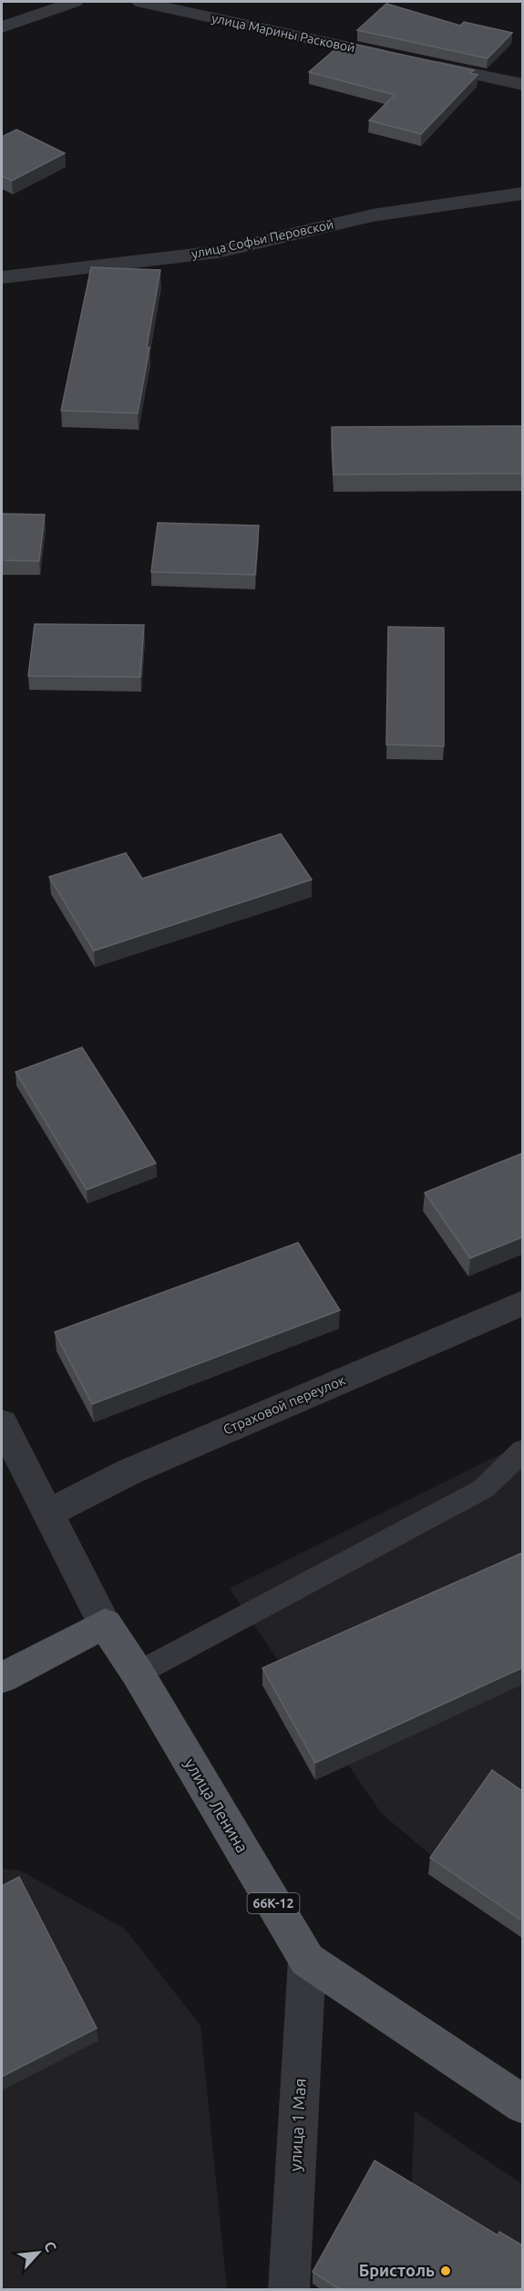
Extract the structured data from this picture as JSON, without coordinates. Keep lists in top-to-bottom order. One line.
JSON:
{"streets":{"main road":["улица Ленина","66К-12"],"street":["улица Марины Расковой","улица Софьи Перовской","Страховой переулок","улица 1 Мая"]},"crossings":[["Страховой переулок","улица Ленина"],["улица Ленина","улица 1 Мая"]],"places":["Бристоль"],"north":"top right"}
